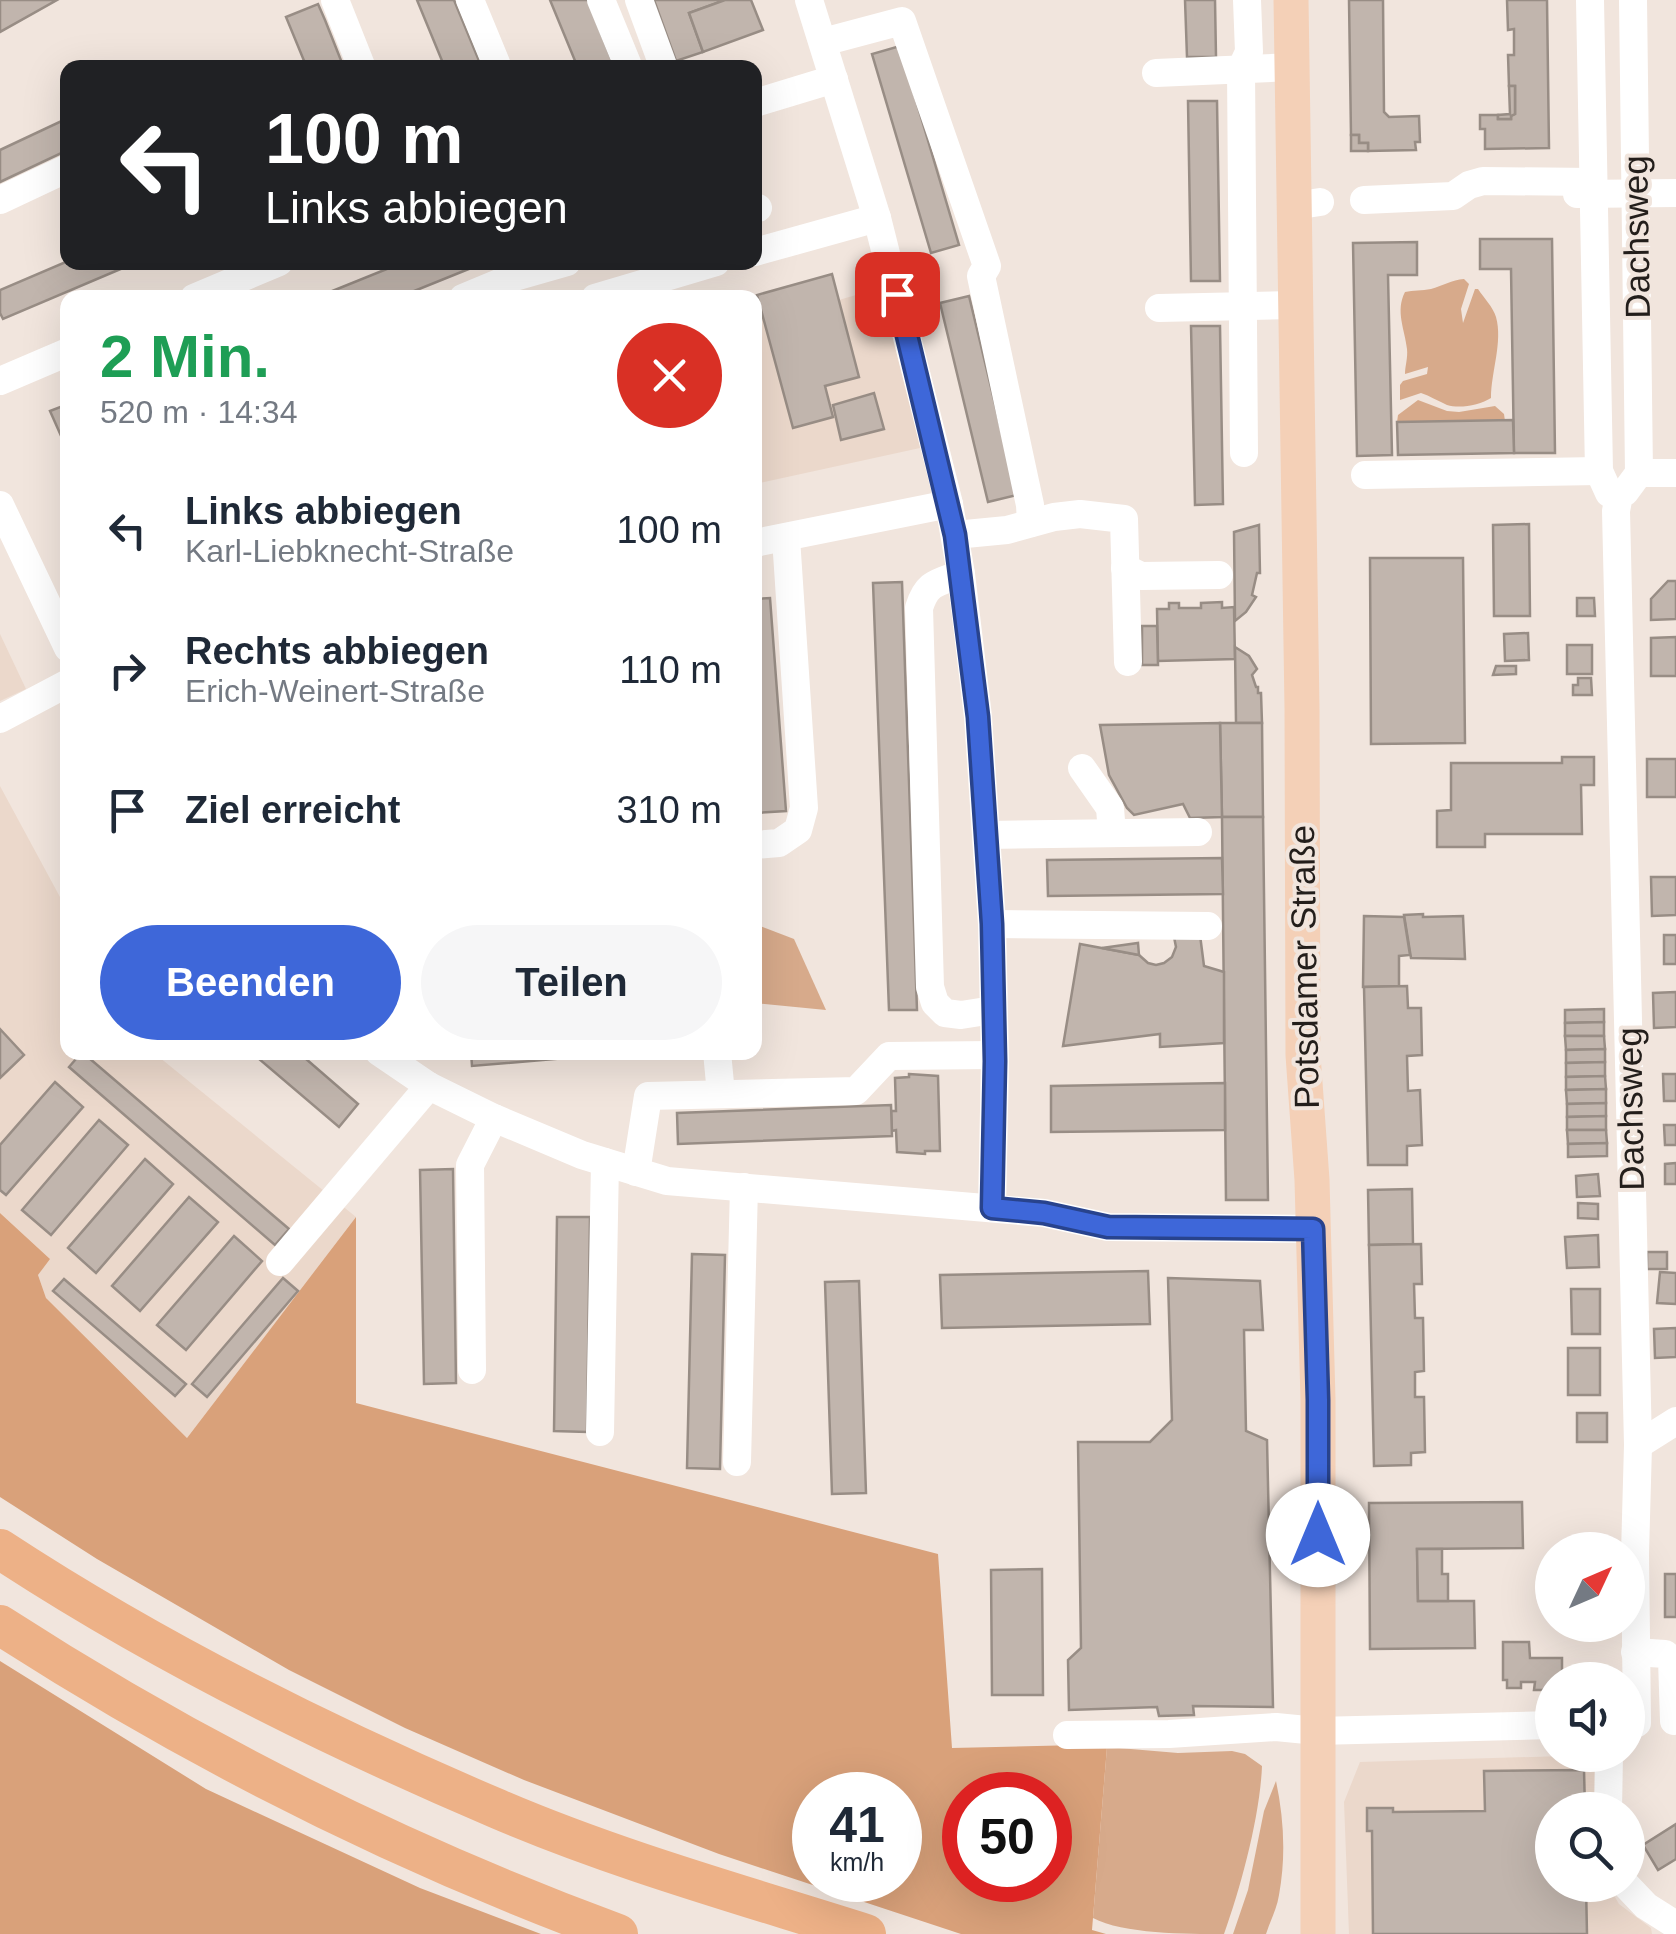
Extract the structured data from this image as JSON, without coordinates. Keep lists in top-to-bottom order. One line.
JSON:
{"streets":{"main road":["Potsdamer Straße"],"street":["Dachsweg"]},"north":"top right","page":{"turn":["100 m","Links abbiegen"],"heading":["2 Min.","520 m · 14:34"],"list":[{"name":"Links abbiegen","note":"Karl-Liebknecht-Straße","value":"100 m"},{"name":"Rechts abbiegen","note":"Erich-Weinert-Straße","value":"110 m"},{"name":"Ziel erreicht","value":"310 m"}],"buttons":["Beenden","Teilen"],"speed":"41 km/h","limit":"50"}}
